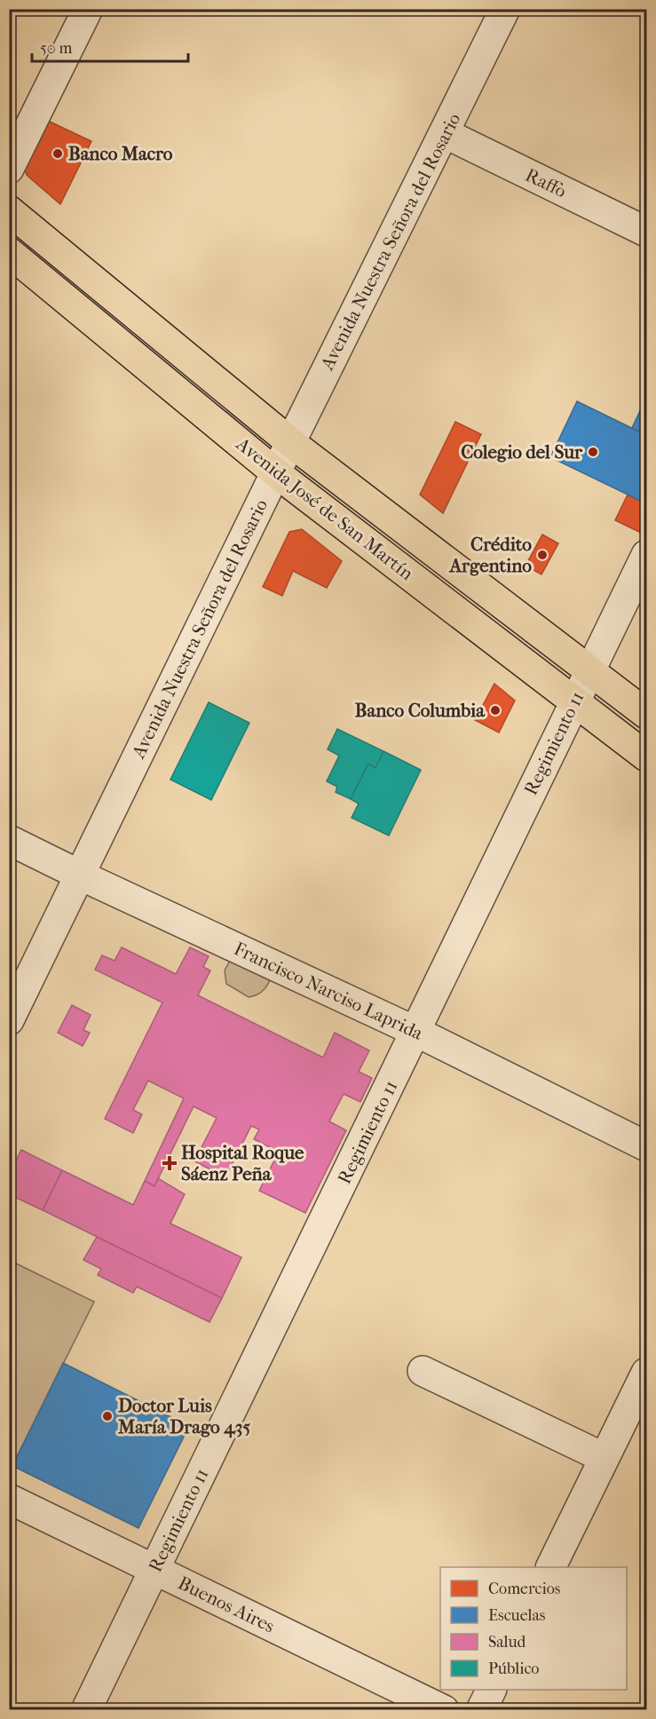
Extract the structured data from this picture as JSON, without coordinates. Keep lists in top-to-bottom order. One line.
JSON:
{"streets":{"main road":["Avenida José de San Martín"],"street":["Raffo","Avenida Nuestra Señora del Rosario","Regimiento 11","Francisco Narciso Laprida","Buenos Aires"]},"crossings":[["Raffo","Avenida Nuestra Señora del Rosario"],["Avenida Nuestra Señora del Rosario","Avenida José de San Martín"],["Avenida Nuestra Señora del Rosario","Francisco Narciso Laprida"],["Avenida José de San Martín","Regimiento 11"],["Regimiento 11","Francisco Narciso Laprida"],["Regimiento 11","Buenos Aires"]],"places":{"other":["Banco Macro","Colegio del Sur","Crédito Argentino","Banco Columbia","Doctor Luis María Drago 435"],"health":["Hospital Roque Sáenz Peña"]},"legend":["Comercios","Escuelas","Salud","Público"],"scale_bar":"50 m"}
